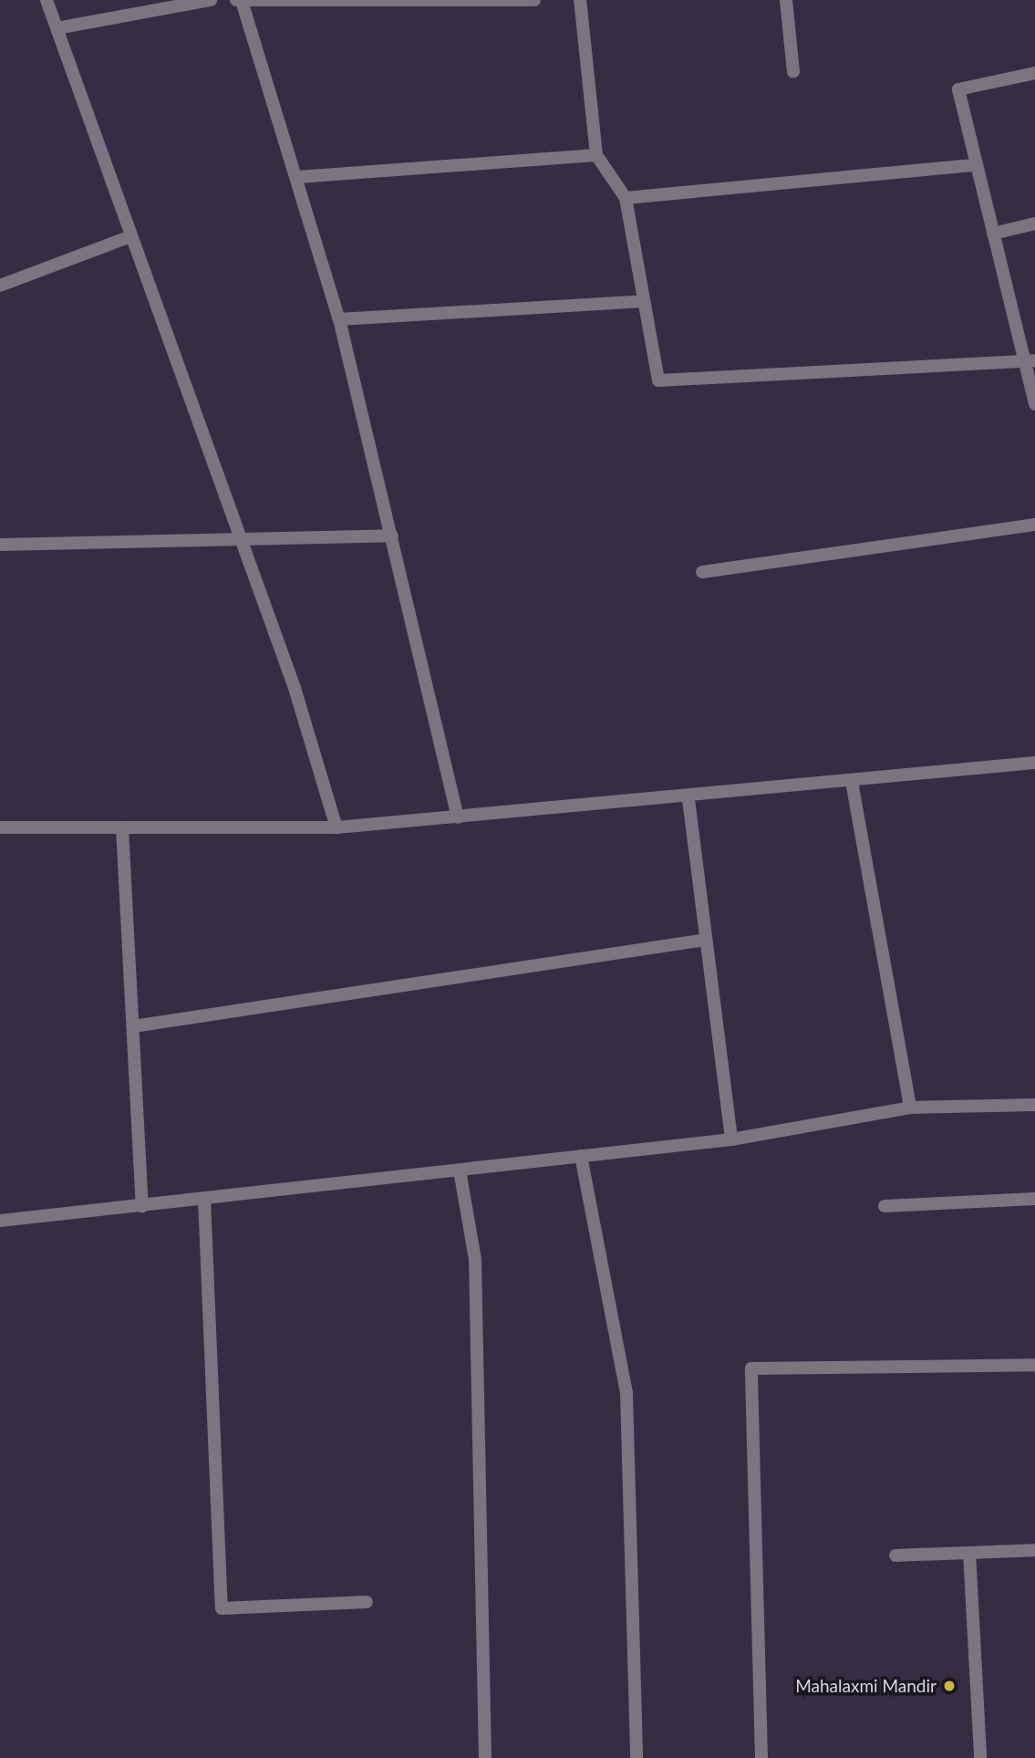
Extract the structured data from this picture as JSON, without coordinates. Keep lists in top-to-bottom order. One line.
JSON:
{"places":["Mahalaxmi Mandir"]}
